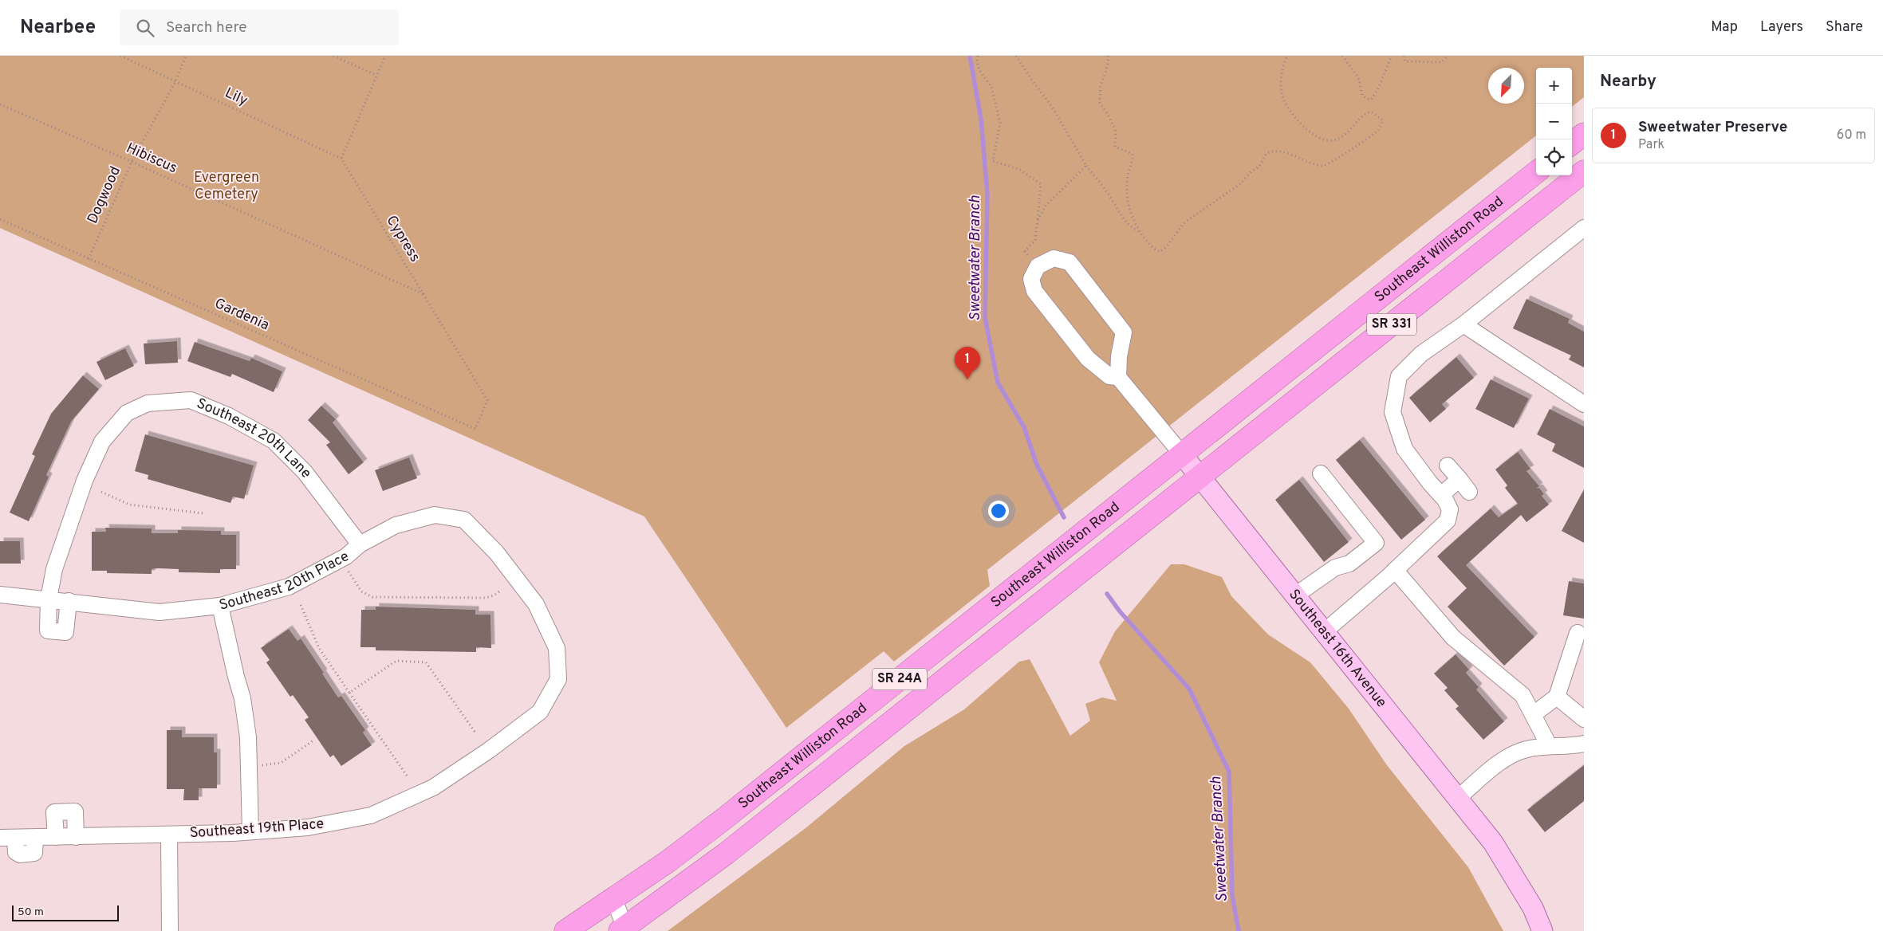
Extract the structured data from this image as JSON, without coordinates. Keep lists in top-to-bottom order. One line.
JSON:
{"streets":{"highway":["Southeast Williston Road","SR 331","SR 24A"],"main road":["Southeast 16th Avenue"],"street":["Southeast 20th Lane","Southeast 20th Place","Southeast 19th Place"],"path":["Lily","Hibiscus","Dogwood","Cypress","Gardenia"]},"crossings":[["Lily","Dogwood"],["Lily","Cypress"],["Hibiscus","Dogwood"],["Hibiscus","Cypress"],["Dogwood","Gardenia"],["Cypress","Gardenia"],["Southeast Williston Road","Southeast 16th Avenue"],["Southeast 20th Lane","Southeast 20th Place"],["Southeast 20th Place","Southeast 19th Place"]],"water":["Sweetwater Branch"],"parks":["Evergreen Cemetery"],"scale_bar":"50 m","north":"bottom left","page":{"header":"Nearbee","search":"Search here","nav":["Map","Layers","Share"],"heading":"Nearby","map_buttons":["+","−"],"list":[{"mark":"1","name":"Sweetwater Preserve","note":"Park","value":"60 m"}],"pins":"1","scale":"50 m"}}
